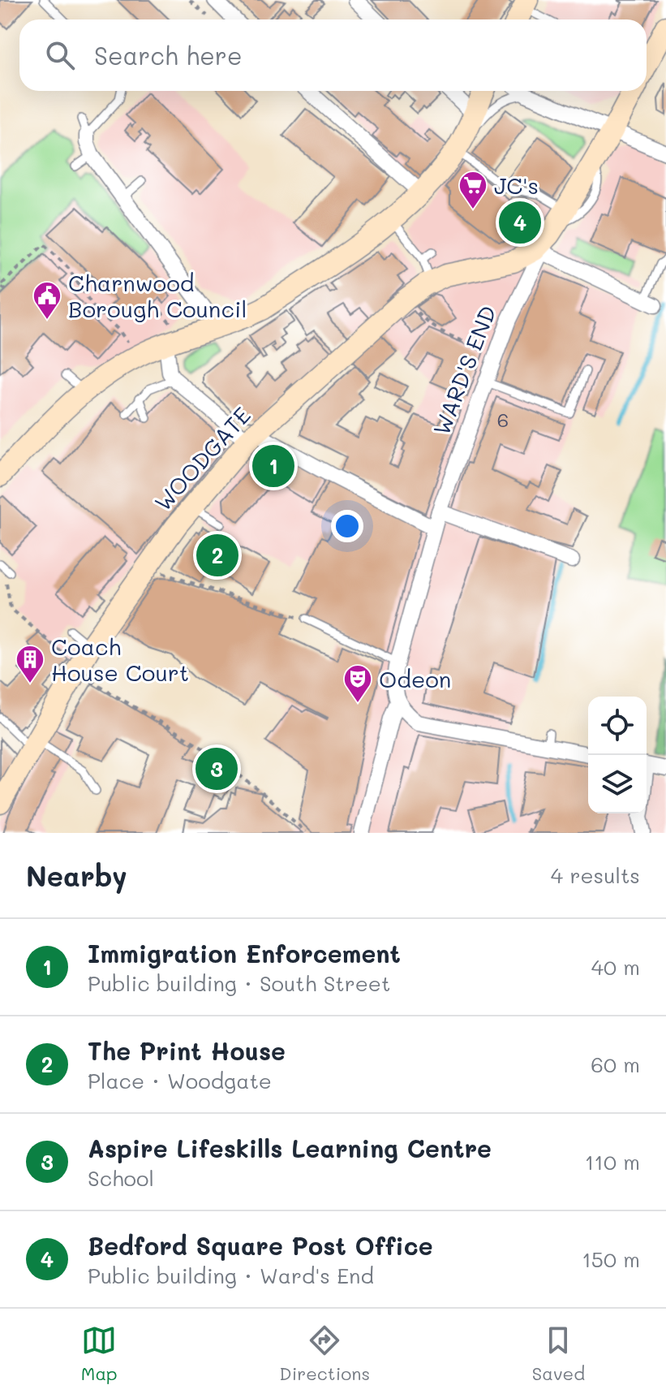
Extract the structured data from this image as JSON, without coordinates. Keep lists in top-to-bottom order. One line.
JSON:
{"streets":{"main road":["WARD'S END","WOODGATE"]},"crossings":[["WARD'S END","WOODGATE"]],"places":{"supermarket":["JC's"],"public building":["Charnwood Borough Council"],"building":["Coach House Court"],"theatre":["Odeon"]},"house_numbers":["6"],"page":{"search":"Search here","pins":["4","1","2","3"],"heading":["Nearby","4 results"],"list":[{"mark":"1","name":"Immigration Enforcement","note":"Public building · South Street","value":"40 m"},{"mark":"2","name":"The Print House","note":"Place · Woodgate","value":"60 m"},{"mark":"3","name":"Aspire Lifeskills Learning Centre","note":"School","value":"110 m"},{"mark":"4","name":"Bedford Square Post Office","note":"Public building · Ward's End","value":"150 m"}],"nav":["Map","Directions","Saved"]}}
